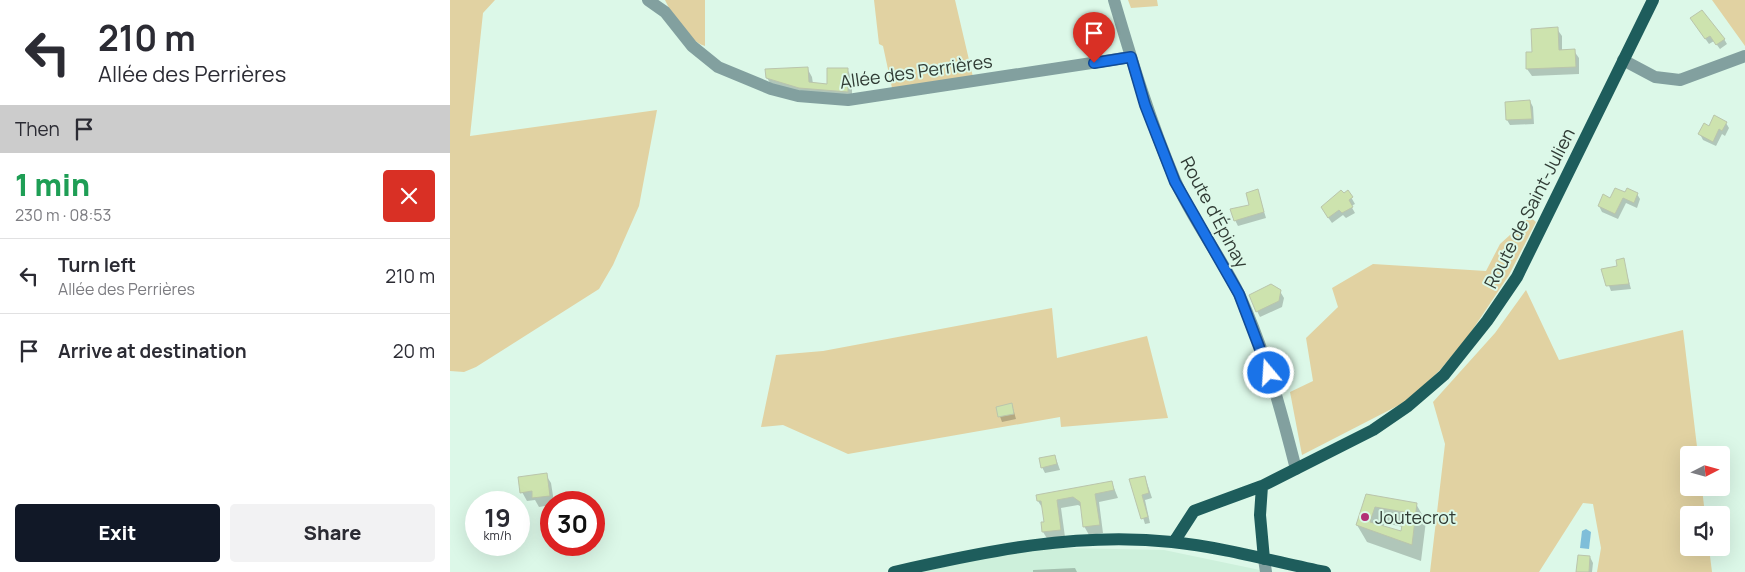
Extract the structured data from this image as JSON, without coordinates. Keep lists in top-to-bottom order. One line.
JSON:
{"streets":{"main road":["Route de Saint-Julien"],"street":["Allée des Perrières","Route d'Épinay"]},"crossings":[["Allée des Perrières","Route d'Épinay"],["Route de Saint-Julien","Route d'Épinay"]],"places":["Joutecrot"],"north":"right","page":{"turn":["210 m","Allée des Perrières"],"then":"Then","heading":["1 min","230 m · 08:53"],"list":[{"name":"Turn left","note":"Allée des Perrières","value":"210 m"},{"name":"Arrive at destination","value":"20 m"}],"speed":"19 km/h","limit":"30","buttons":["Exit","Share"]}}
